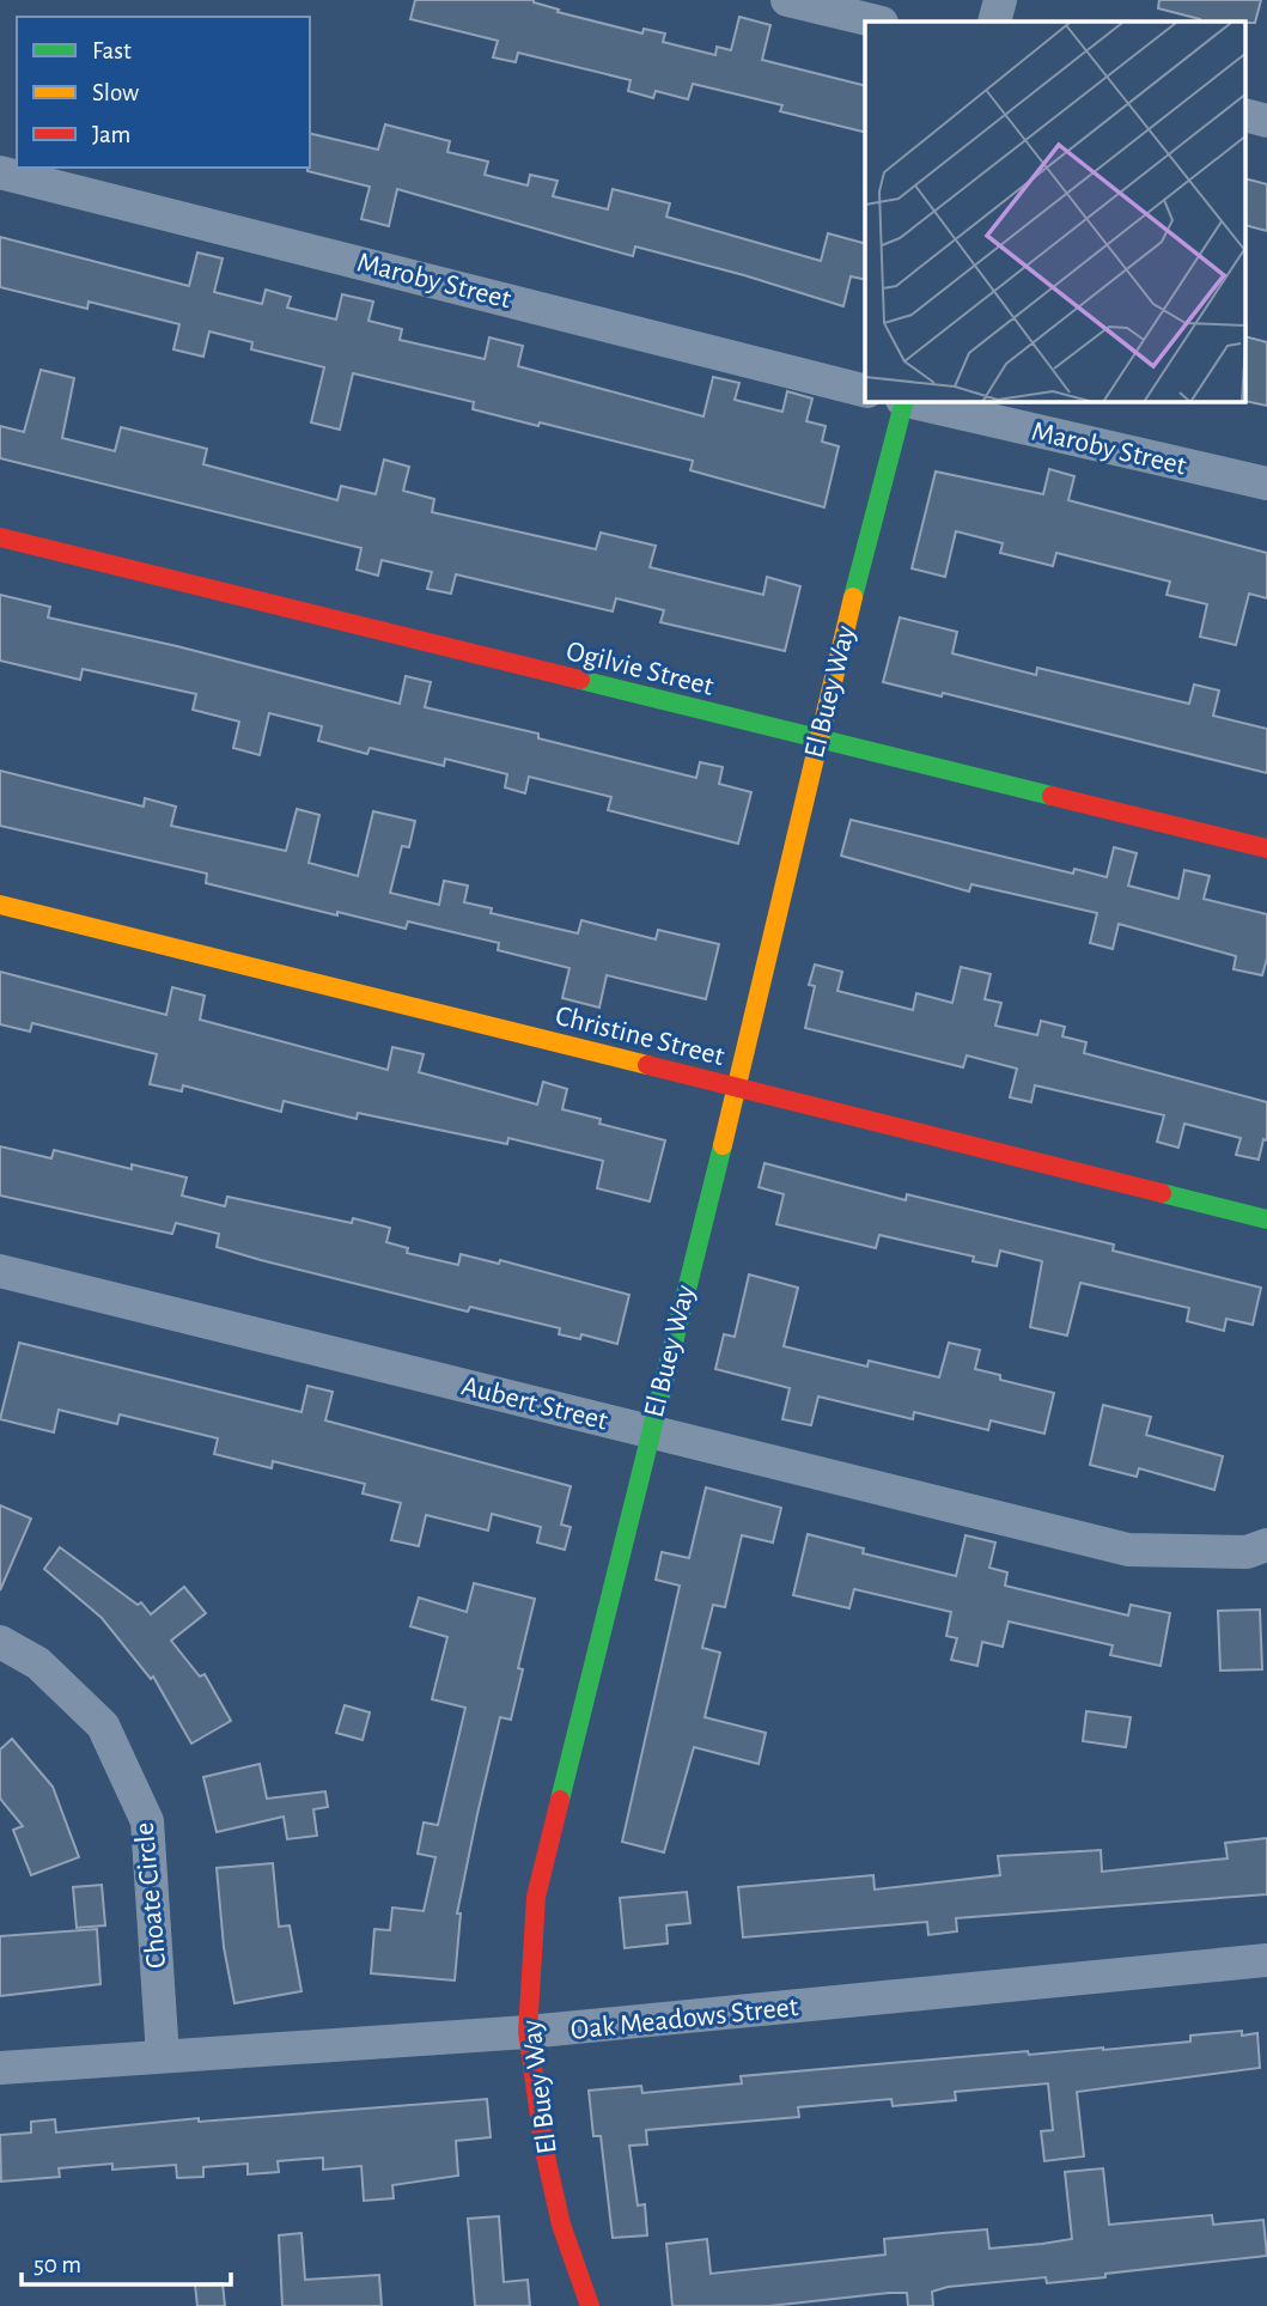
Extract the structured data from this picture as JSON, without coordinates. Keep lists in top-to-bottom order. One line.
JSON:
{"streets":{"street":["Maroby Street","Ogilvie Street","El Buey Way","Christine Street","Aubert Street","Choate Circle","Oak Meadows Street"]},"crossings":[["Ogilvie Street","El Buey Way"],["El Buey Way","Christine Street"],["El Buey Way","Aubert Street"],["El Buey Way","Oak Meadows Street"],["Choate Circle","Oak Meadows Street"]],"legend":["Fast","Slow","Jam"],"scale_bar":"50 m"}
